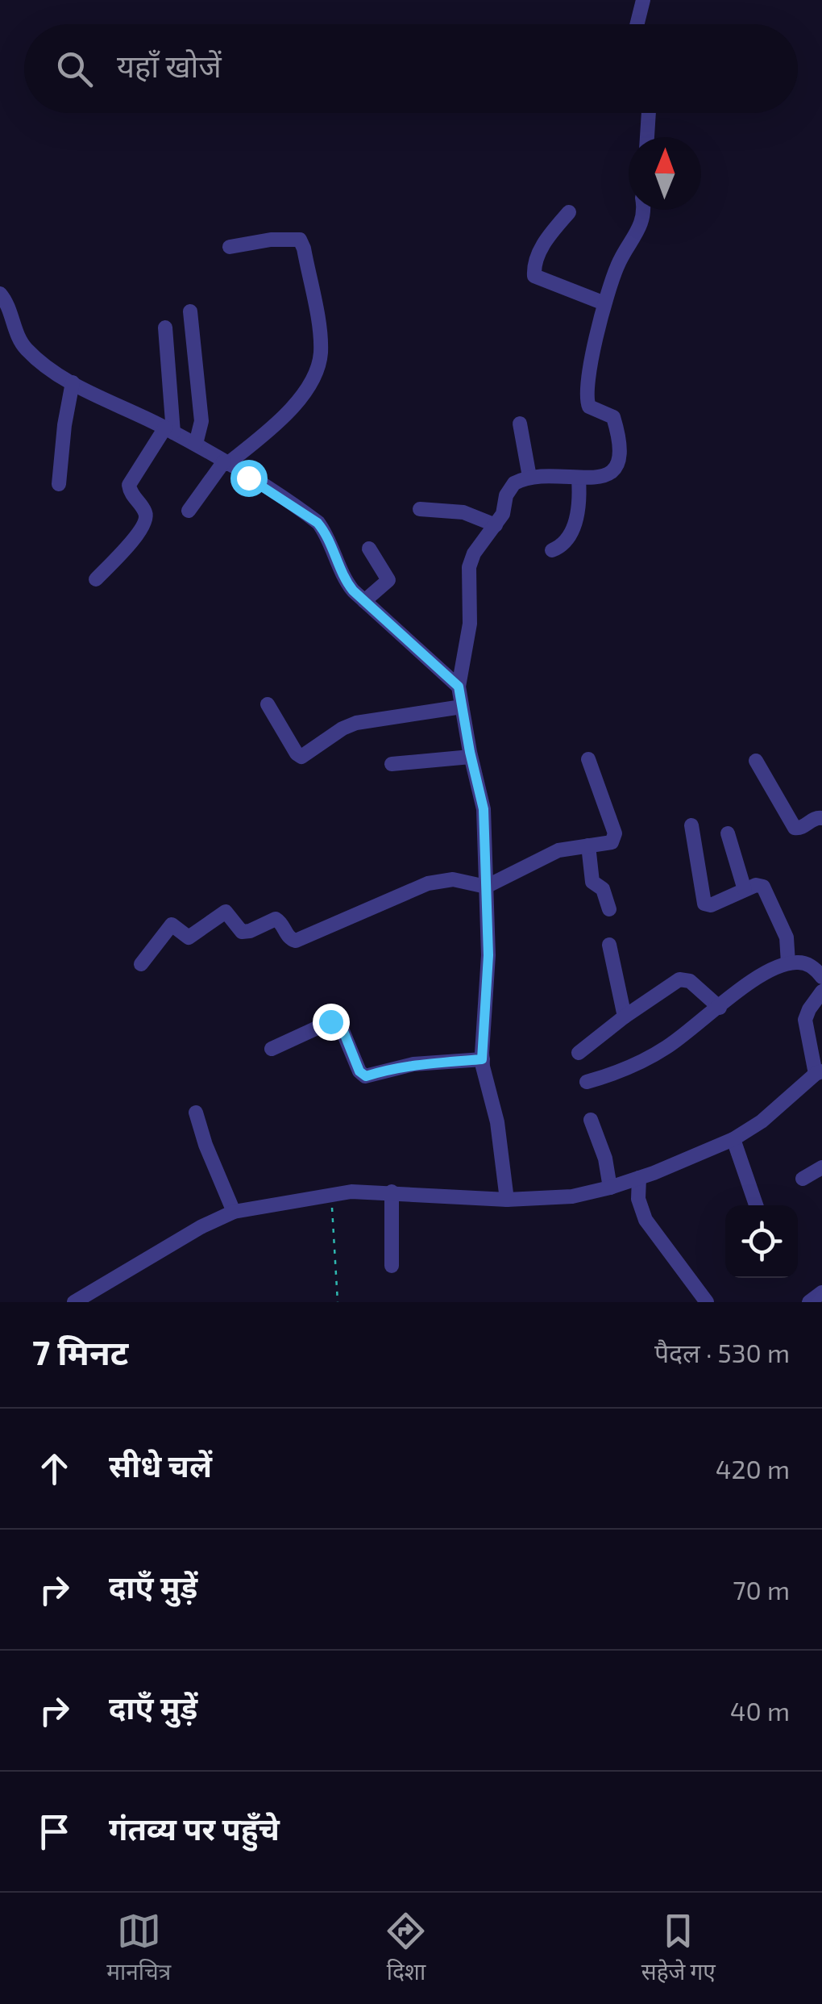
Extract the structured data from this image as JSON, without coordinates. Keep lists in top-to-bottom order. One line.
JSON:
{"north":"top","page":{"search":"यहाँ खोजें","heading":["7 मिनट","पैदल · 530 m"],"list":[["सीधे चलें","420 m"],["दाएँ मुड़ें","70 m"],["दाएँ मुड़ें","40 m"],"गंतव्य पर पहुँचे"],"nav":["मानचित्र","दिशा","सहेजे गए"]}}
